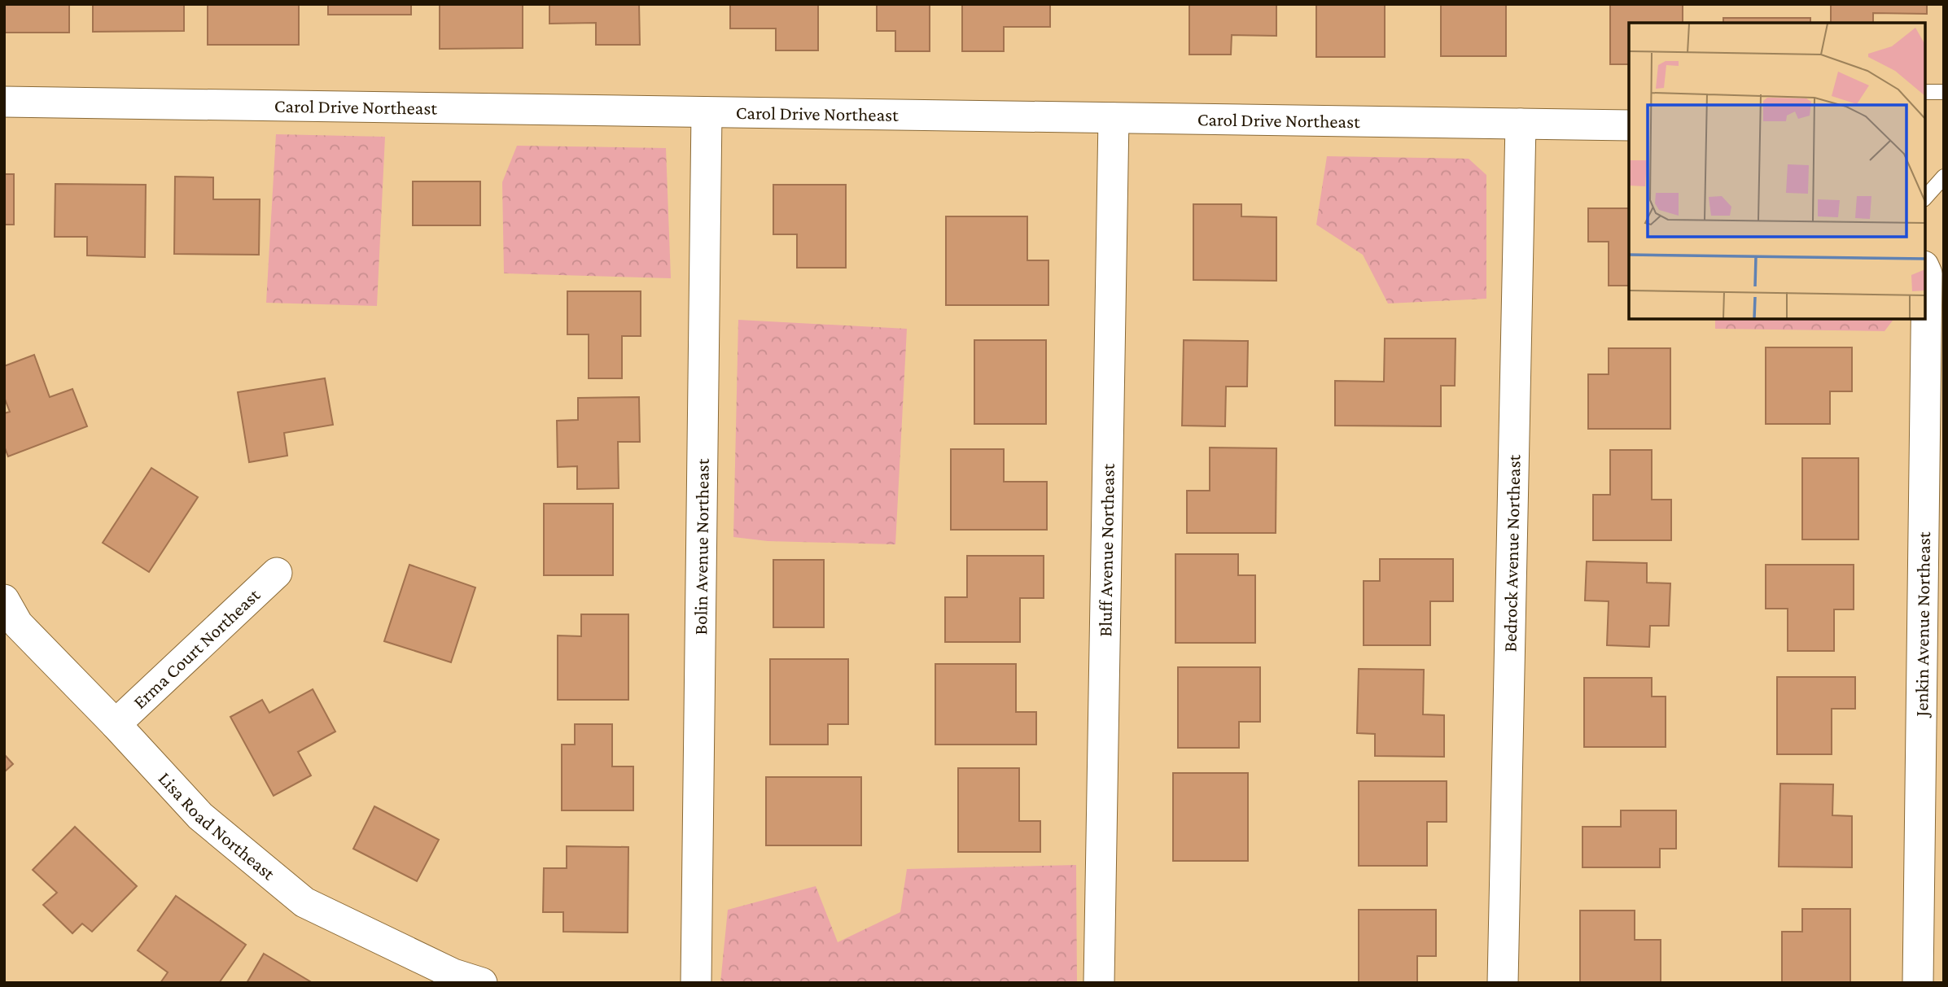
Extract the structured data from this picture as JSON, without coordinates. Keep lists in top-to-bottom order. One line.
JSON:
{"streets":{"street":["Carol Drive Northeast","Bolin Avenue Northeast","Bluff Avenue Northeast","Bedrock Avenue Northeast","Jenkin Avenue Northeast","Erma Court Northeast","Lisa Road Northeast"]},"crossings":[["Carol Drive Northeast","Bolin Avenue Northeast"],["Carol Drive Northeast","Bluff Avenue Northeast"],["Carol Drive Northeast","Bedrock Avenue Northeast"],["Erma Court Northeast","Lisa Road Northeast"]]}
